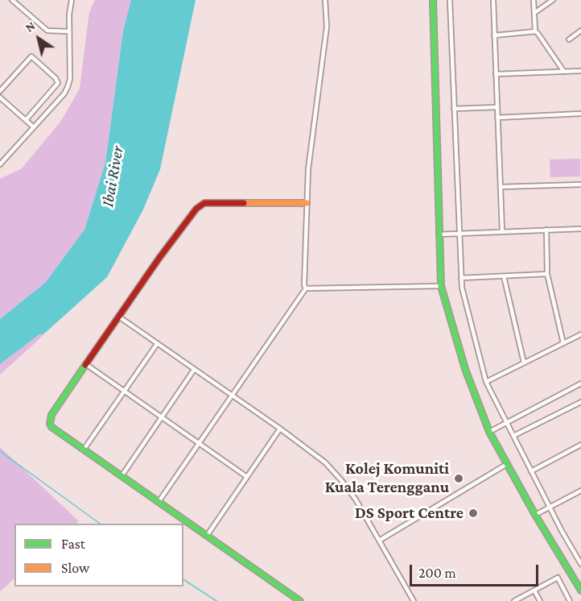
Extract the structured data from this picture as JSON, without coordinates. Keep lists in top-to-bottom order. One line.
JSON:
{"water":["Ibai River"],"places":["Kolej Komuniti Kuala Terengganu","DS Sport Centre"],"legend":["Fast","Slow"],"scale_bar":"200 m","north":"top left"}
